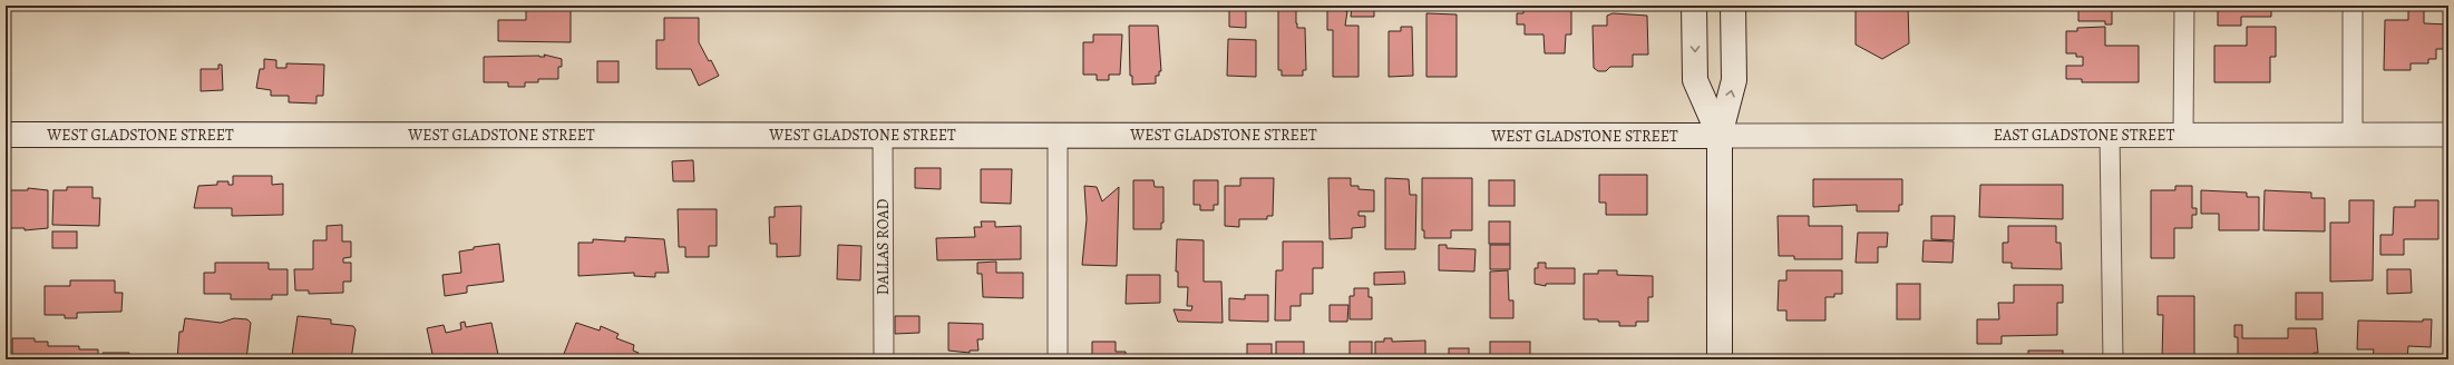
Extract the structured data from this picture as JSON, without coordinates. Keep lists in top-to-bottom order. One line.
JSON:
{"streets":{"main road":["WEST GLADSTONE STREET"],"street":["EAST GLADSTONE STREET","DALLAS ROAD"]},"crossings":[["WEST GLADSTONE STREET","EAST GLADSTONE STREET"],["WEST GLADSTONE STREET","DALLAS ROAD"]]}
